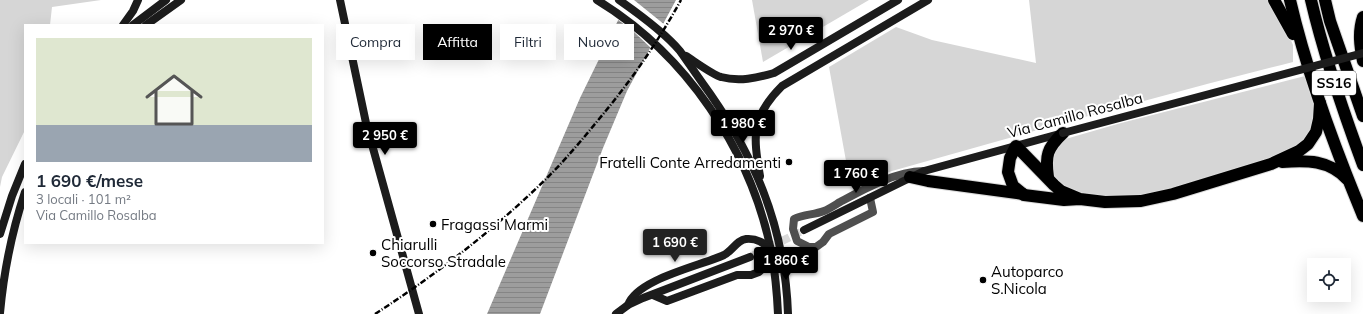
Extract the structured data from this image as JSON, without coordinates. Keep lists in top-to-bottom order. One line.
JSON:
{"streets":{"highway":["SS16"],"main road":["Via Camillo Rosalba"]},"places":["Fratelli Conte Arredamenti","Fragassi Marmi","Chiarulli Soccorso Stradale","Autoparco S.Nicola"],"page":{"price":["2 970 €","1 980 €","2 950 €","1 760 €","1 690 €","1 860 €"],"chip":["Compra","Affitta","Filtri","Nuovo"],"list":[{"name":"1 690 €/mese","note":"3 locali · 101 m² · Via Camillo Rosalba"}]}}
